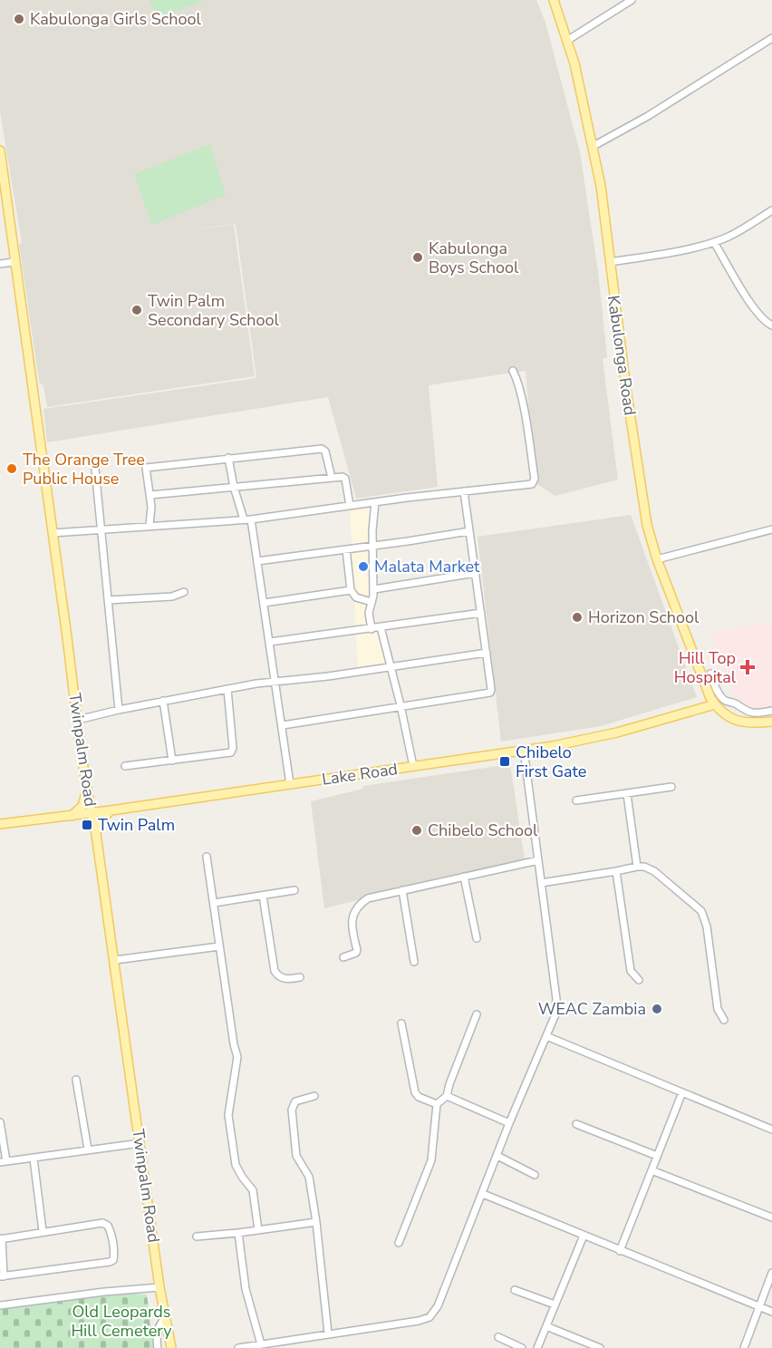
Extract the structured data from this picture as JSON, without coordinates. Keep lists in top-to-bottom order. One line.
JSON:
{"streets":{"main road":["Kabulonga Road","Twinpalm Road","Lake Road"]},"crossings":[["Kabulonga Road","Lake Road"],["Twinpalm Road","Lake Road"]],"parks":["Old Leopards Hill Cemetery"],"places":{"other":["Kabulonga Girls School","Kabulonga Boys School","Twin Palm Secondary School","The Orange Tree Public House","Malata Market","Horizon School","Chibelo School","WEAC Zambia"],"health":["Hill Top Hospital"],"transit":["Chibelo First Gate","Twin Palm"]}}
